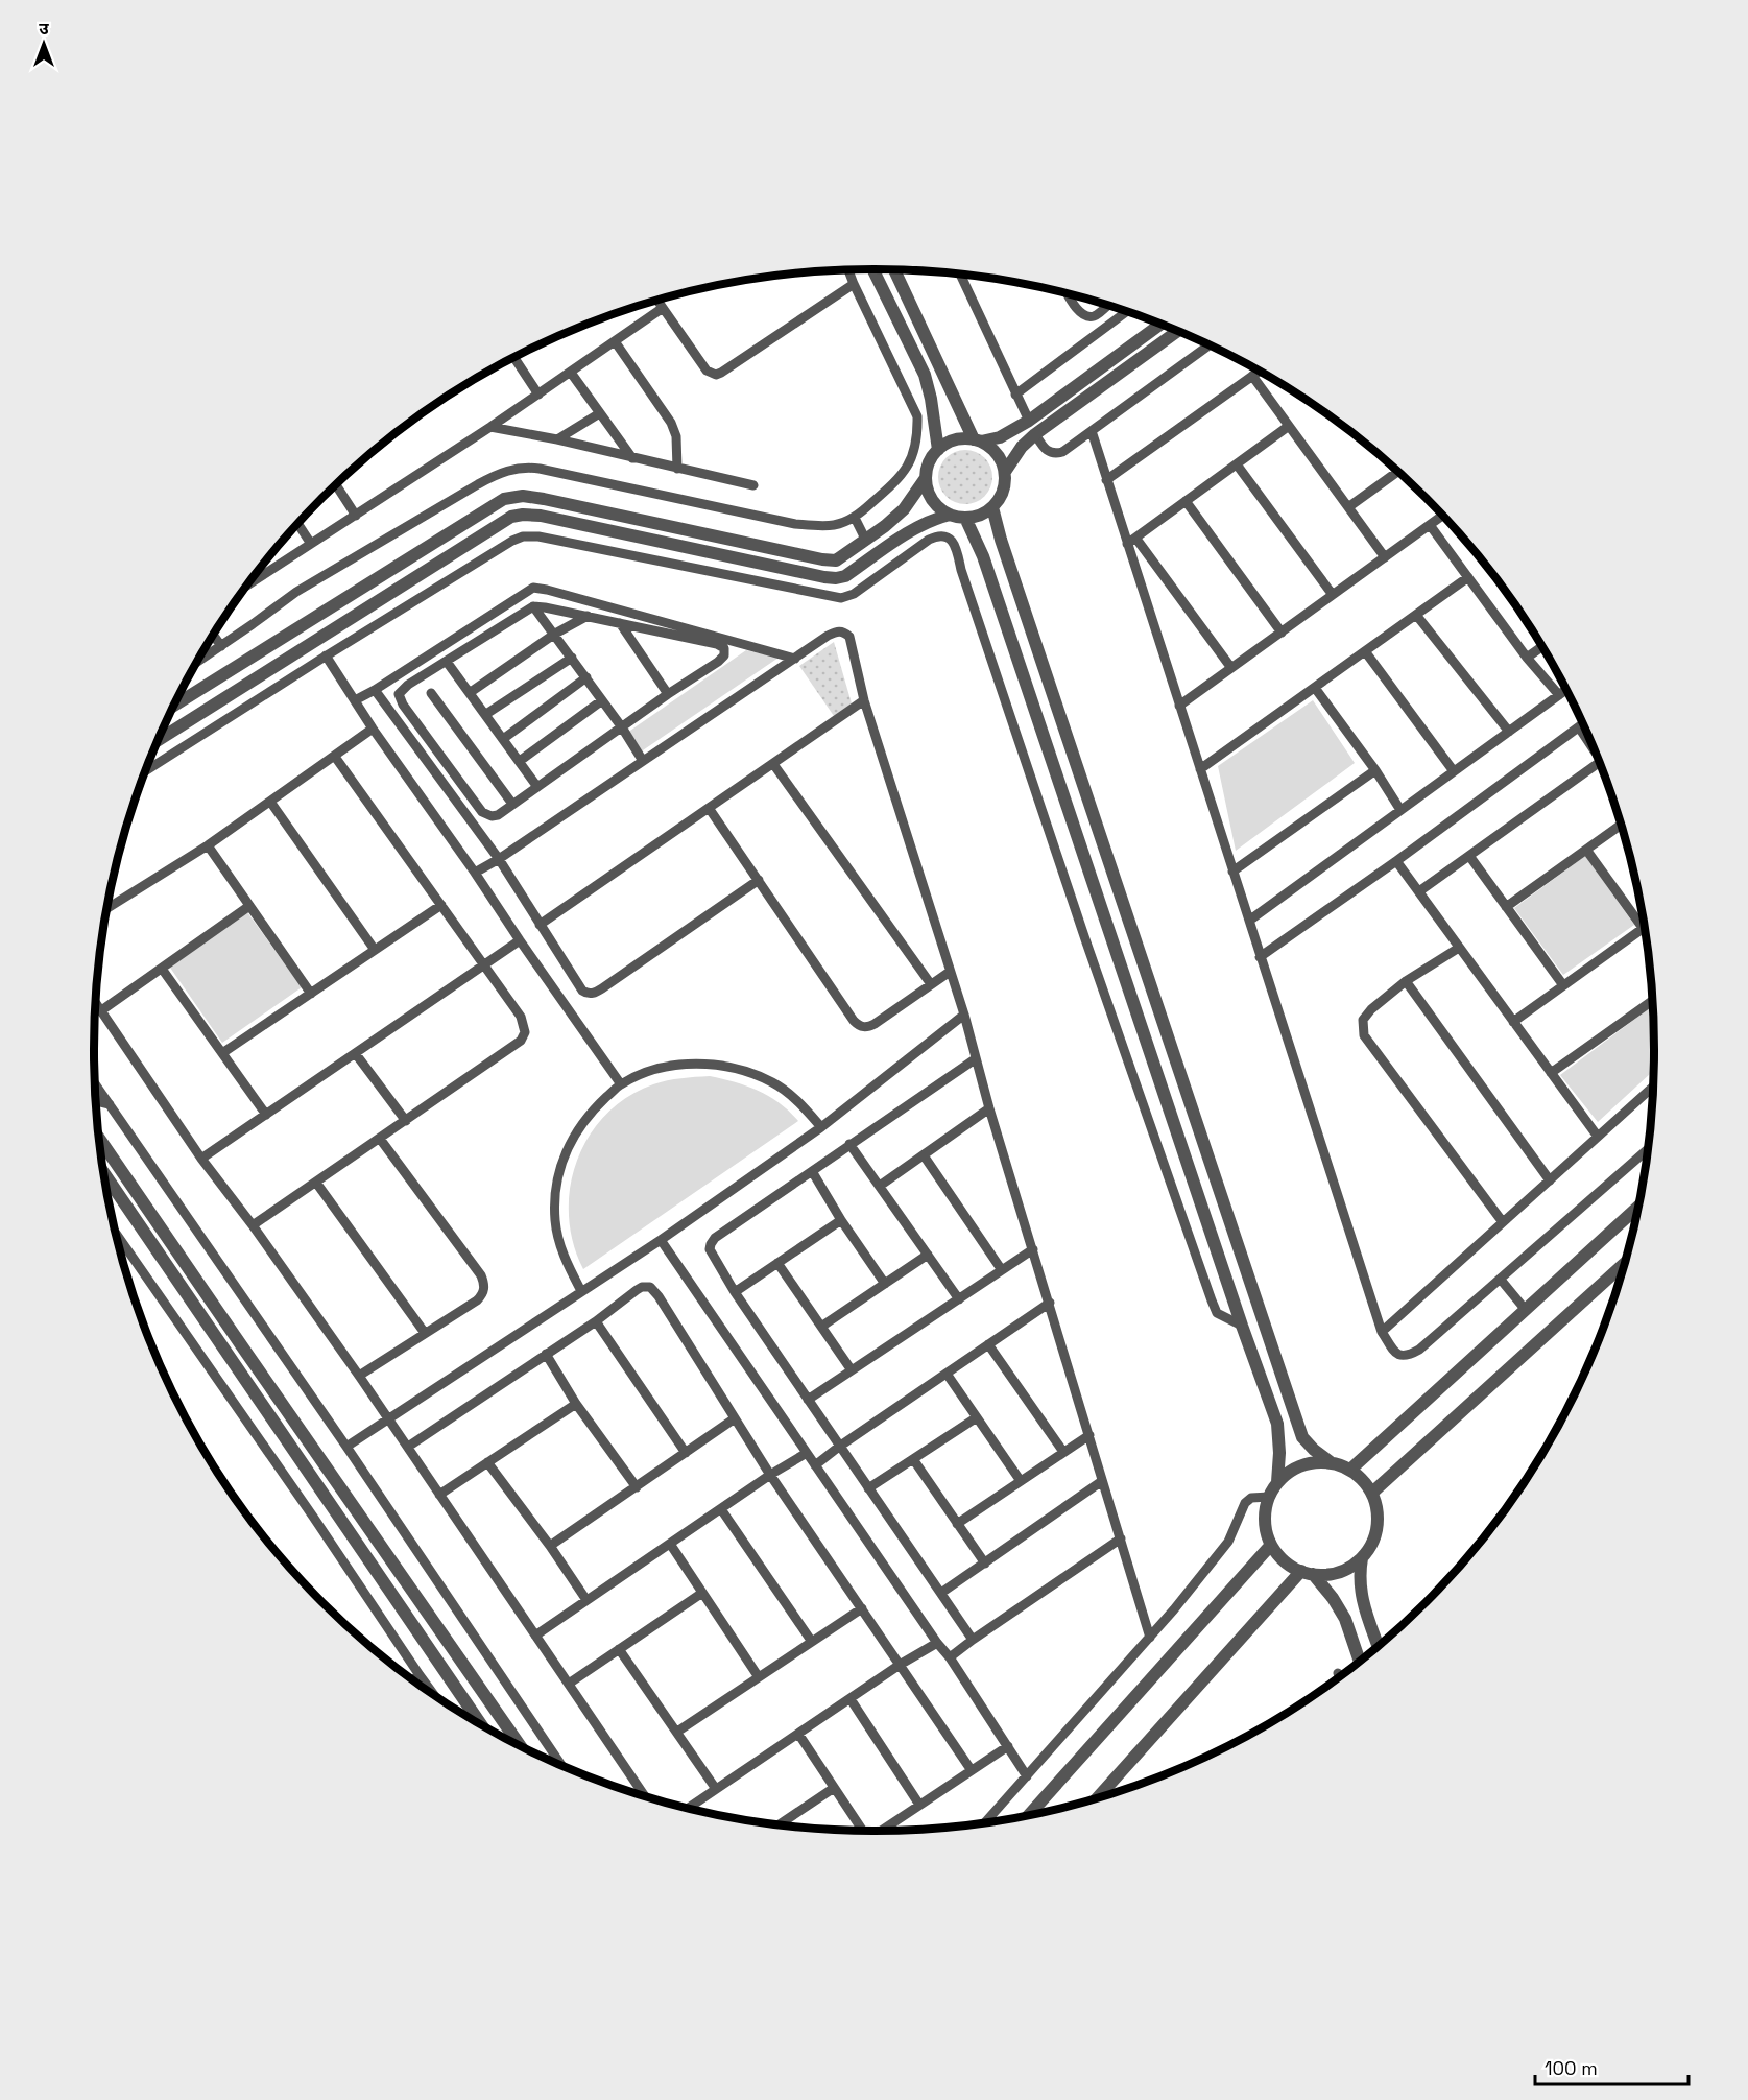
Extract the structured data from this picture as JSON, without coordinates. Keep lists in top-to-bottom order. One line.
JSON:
{"scale_bar":"100 m","north":"top"}
